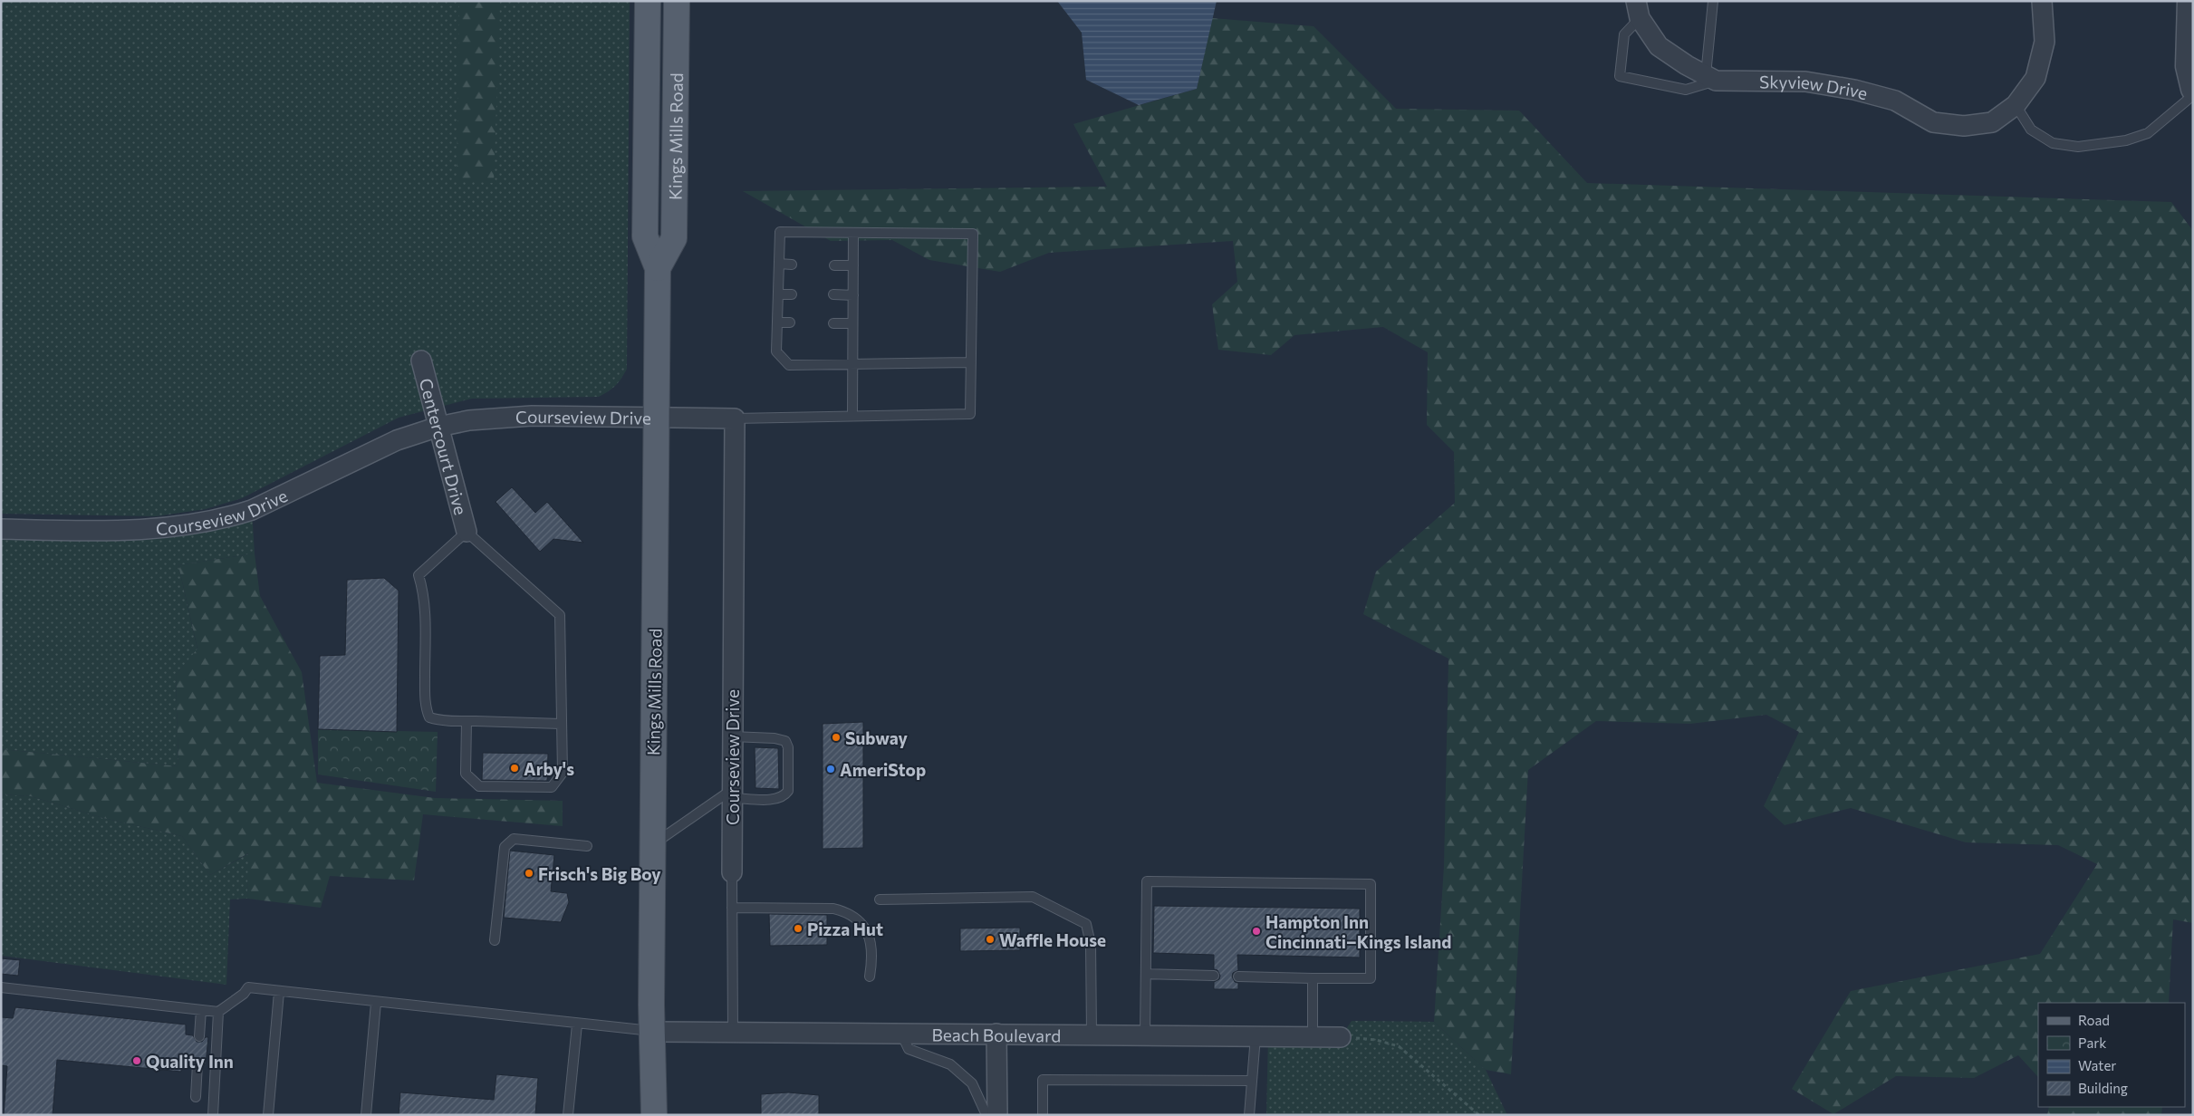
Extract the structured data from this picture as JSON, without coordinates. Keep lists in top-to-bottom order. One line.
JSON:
{"streets":{"main road":["Kings Mills Road"],"street":["Skyview Drive","Courseview Drive","Centercourt Drive","Beach Boulevard"]},"crossings":[["Kings Mills Road","Courseview Drive"],["Kings Mills Road","Beach Boulevard"],["Courseview Drive","Centercourt Drive"]],"places":["Subway","Arby's","AmeriStop","Frisch's Big Boy","Pizza Hut","Hampton Inn Cincinnati–Kings Island","Waffle House","Quality Inn"],"legend":["Road","Park","Water","Building"]}
